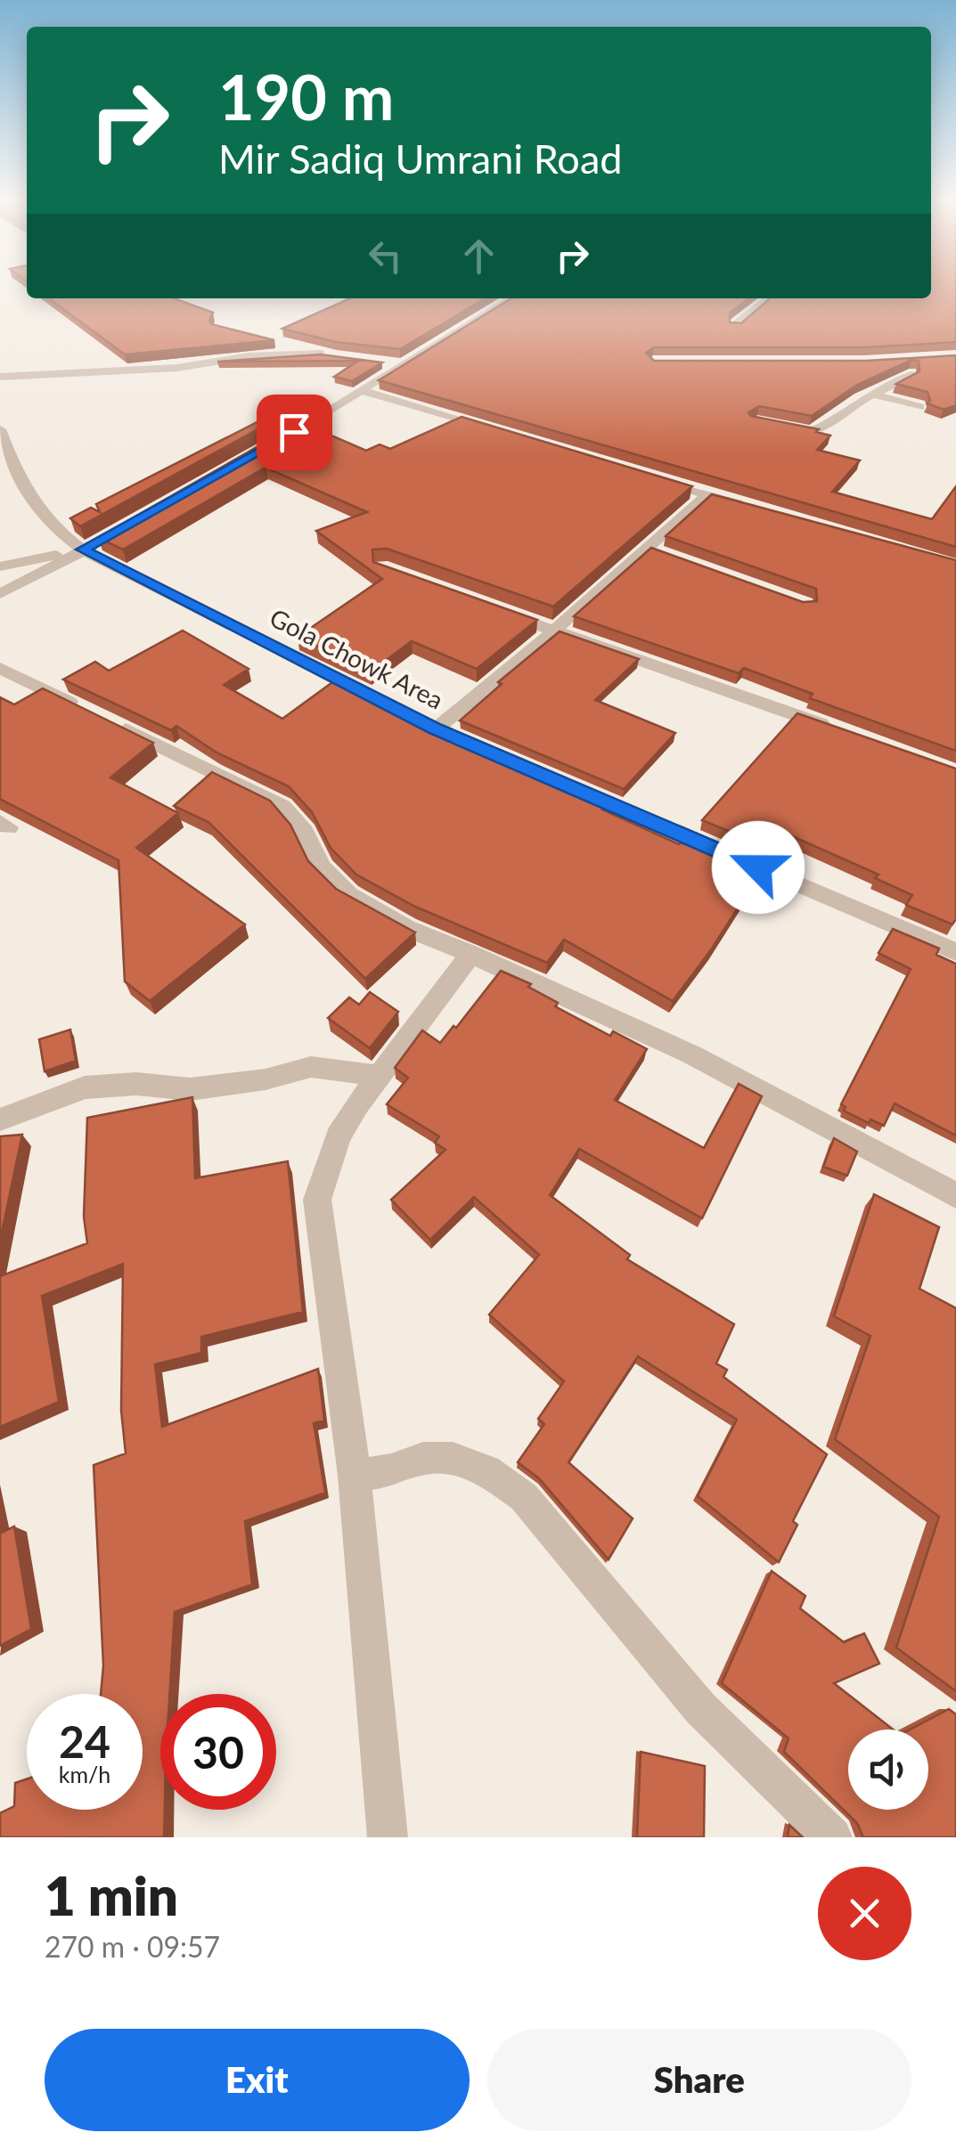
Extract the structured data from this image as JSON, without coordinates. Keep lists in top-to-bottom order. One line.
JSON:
{"streets":{"street":["Gola Chowk Area"]},"page":{"turn":["190 m","Mir Sadiq Umrani Road"],"speed":"24 km/h","limit":"30","heading":["1 min","270 m · 09:57"],"buttons":["Exit","Share"]}}
